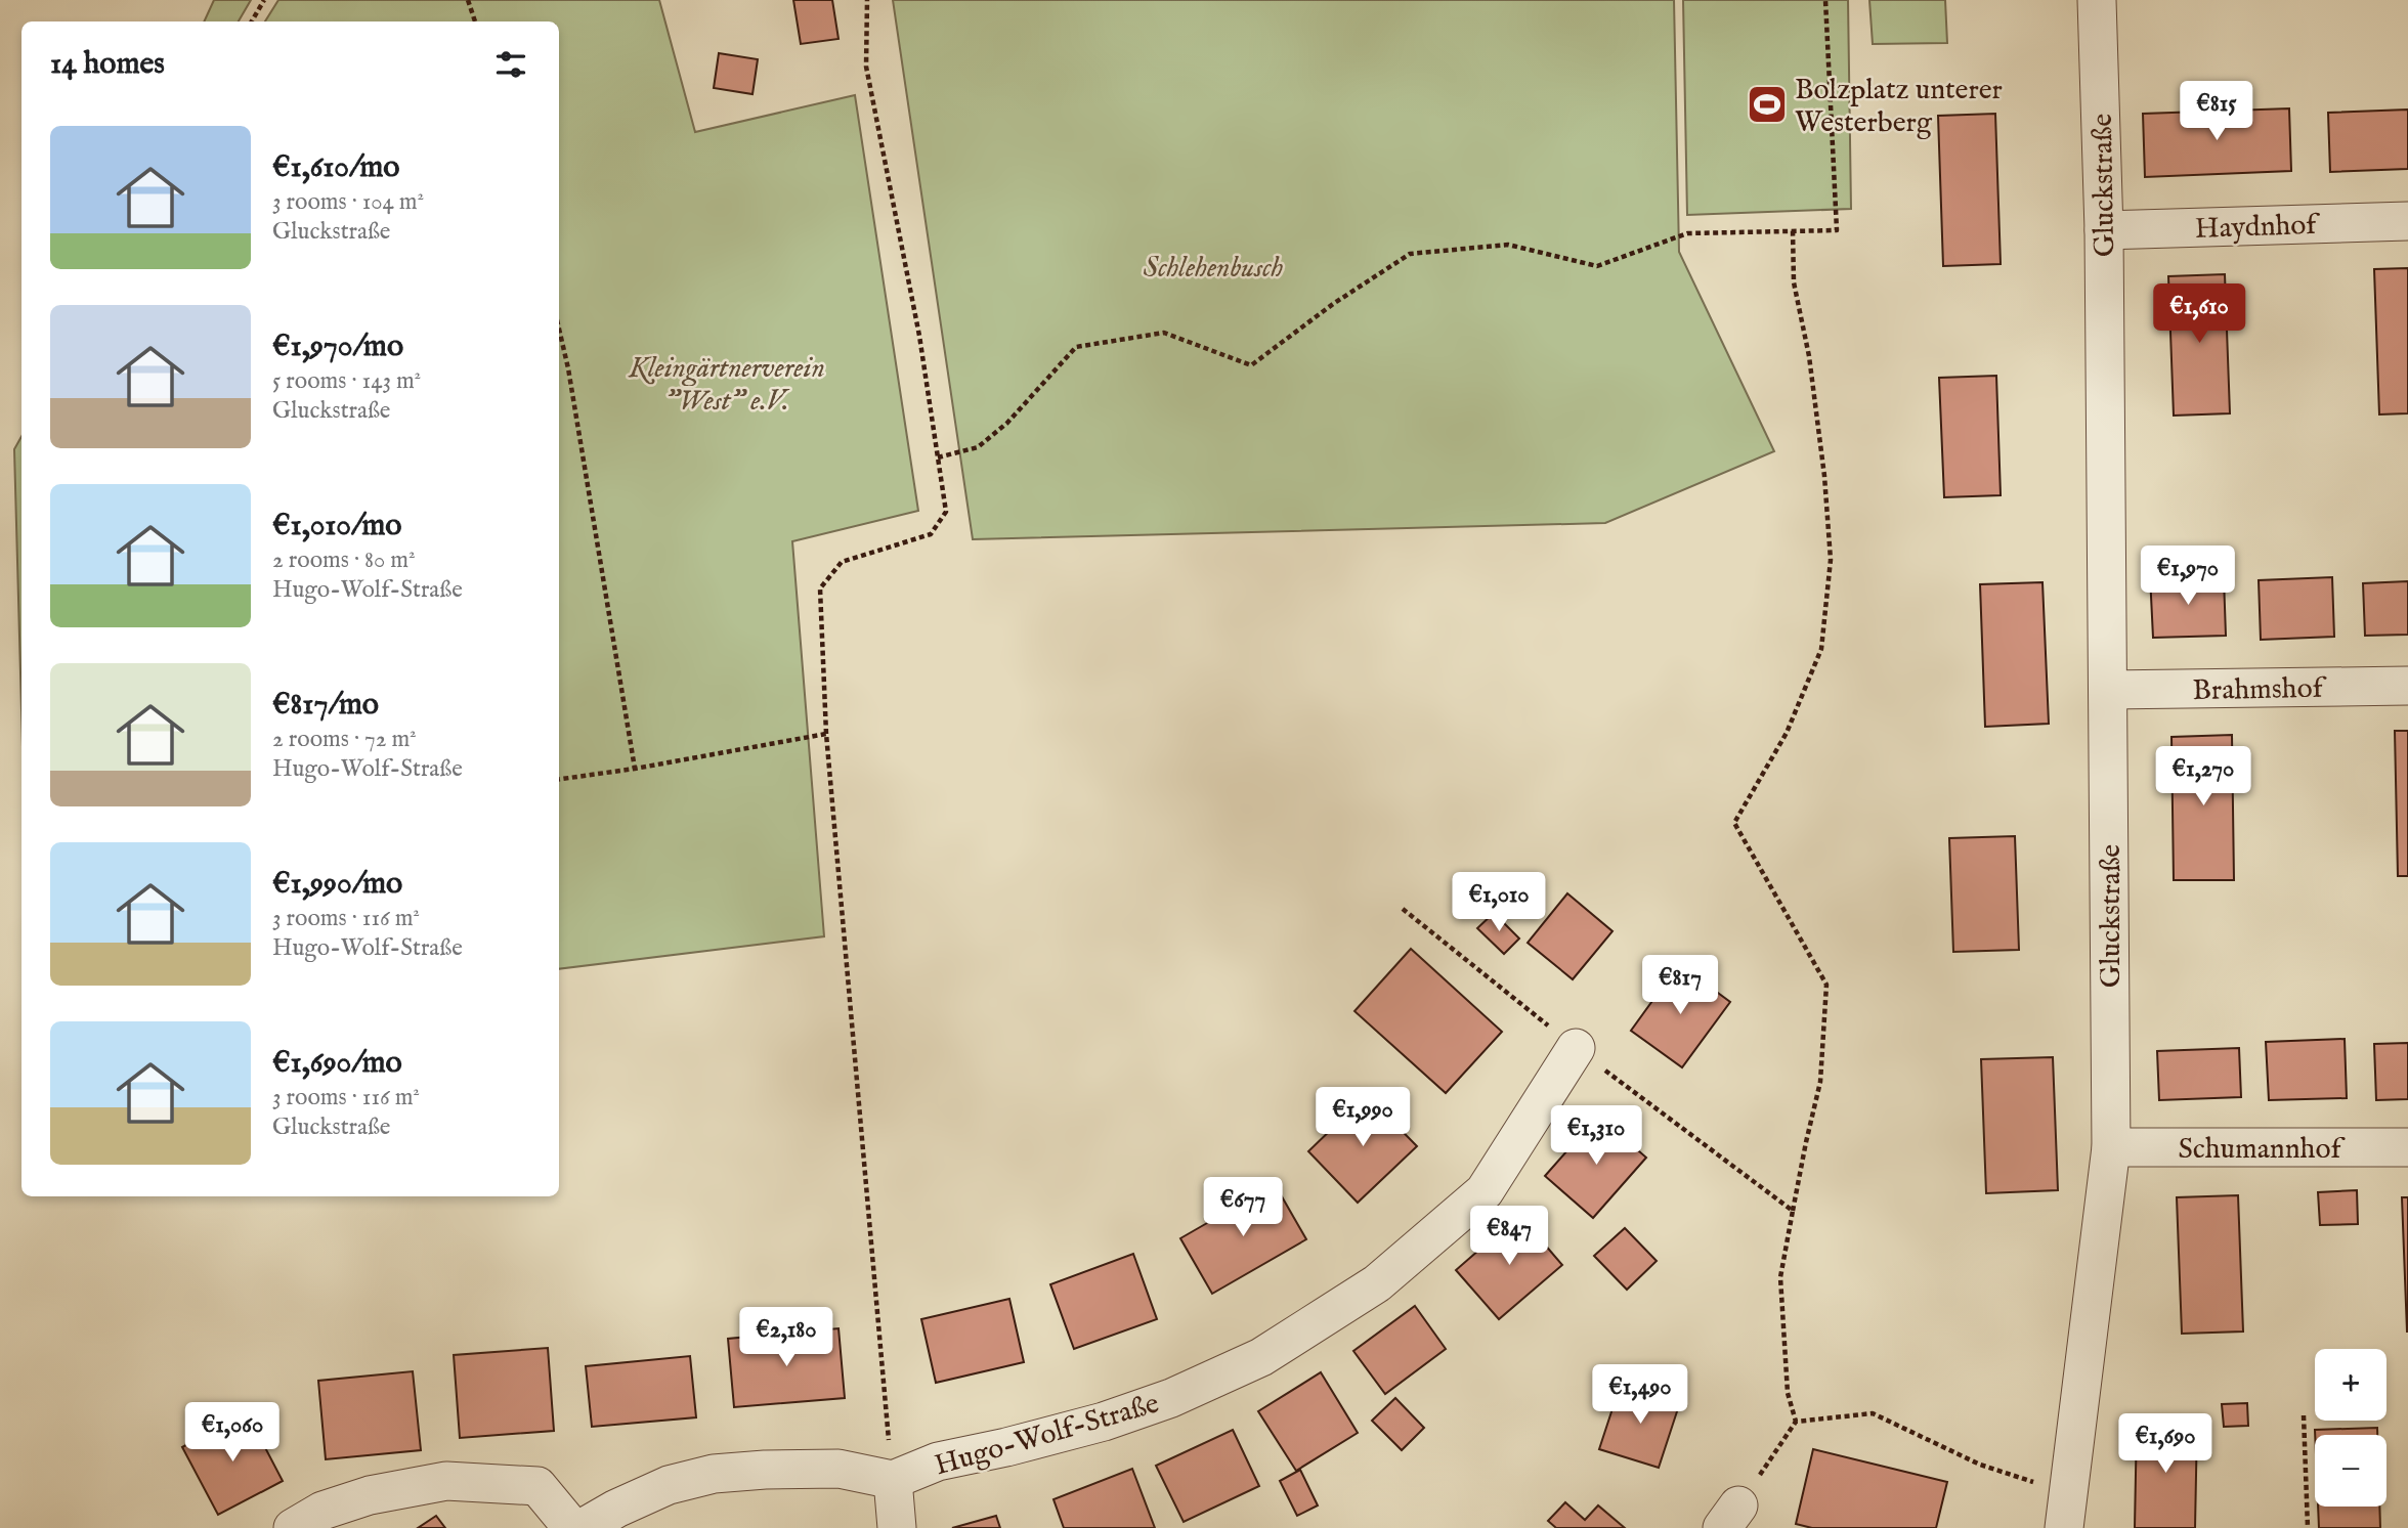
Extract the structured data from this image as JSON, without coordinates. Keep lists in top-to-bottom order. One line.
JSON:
{"streets":{"street":["Gluckstraße","Haydnhof","Brahmshof","Schumannhof","Hugo-Wolf-Straße"]},"crossings":[["Gluckstraße","Haydnhof"],["Gluckstraße","Brahmshof"],["Gluckstraße","Schumannhof"]],"parks":["Schlehenbusch","Kleingärtnerverein \"West\" e.V."],"places":{"sports":["Bolzplatz unterer Westerberg"]},"page":{"heading":"14 homes","price":["€815","€1,610","€1,970","€1,270","€1,010","€817","€1,990","€1,310","€677","€847","€2,180","€1,490","€1,060","€1,690"],"list":[{"name":"€1,610/mo","note":"3 rooms · 104 m² · Gluckstraße"},{"name":"€1,970/mo","note":"5 rooms · 143 m² · Gluckstraße"},{"name":"€1,010/mo","note":"2 rooms · 80 m² · Hugo-Wolf-Straße"},{"name":"€817/mo","note":"2 rooms · 72 m² · Hugo-Wolf-Straße"},{"name":"€1,990/mo","note":"3 rooms · 116 m² · Hugo-Wolf-Straße"},{"name":"€1,690/mo","note":"3 rooms · 116 m² · Gluckstraße"}],"map_buttons":["+","−"]}}
